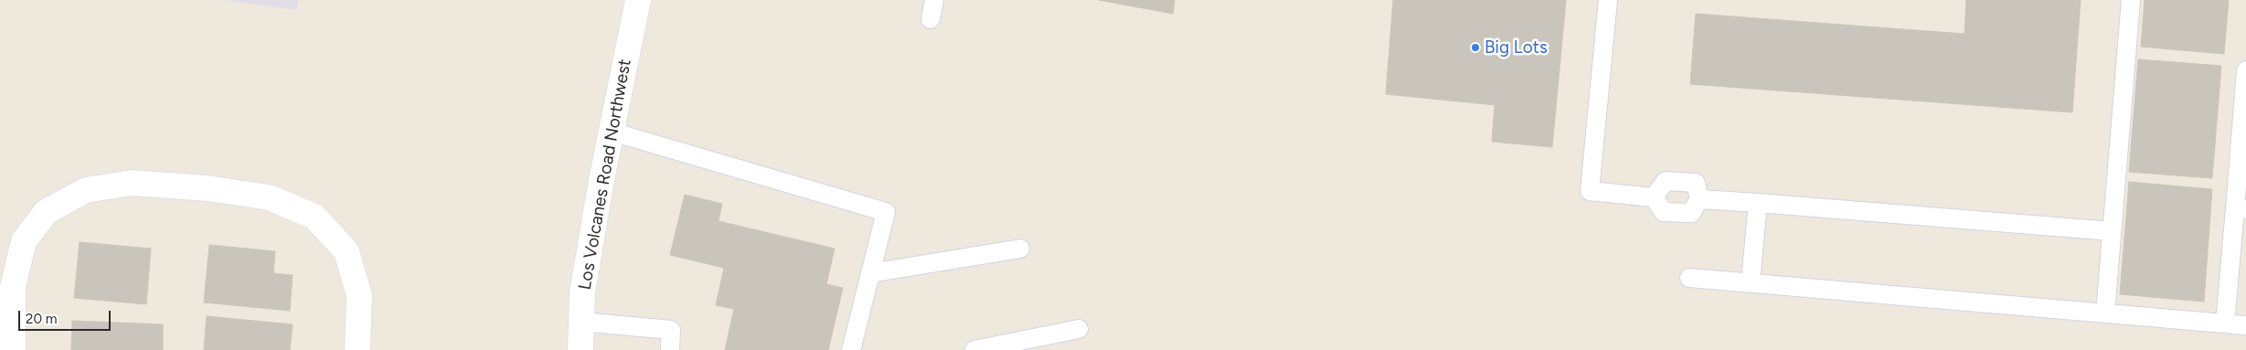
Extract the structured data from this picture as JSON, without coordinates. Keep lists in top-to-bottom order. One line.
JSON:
{"streets":{"street":["Los Volcanes Road Northwest"]},"places":["Big Lots"],"scale_bar":"20 m"}
